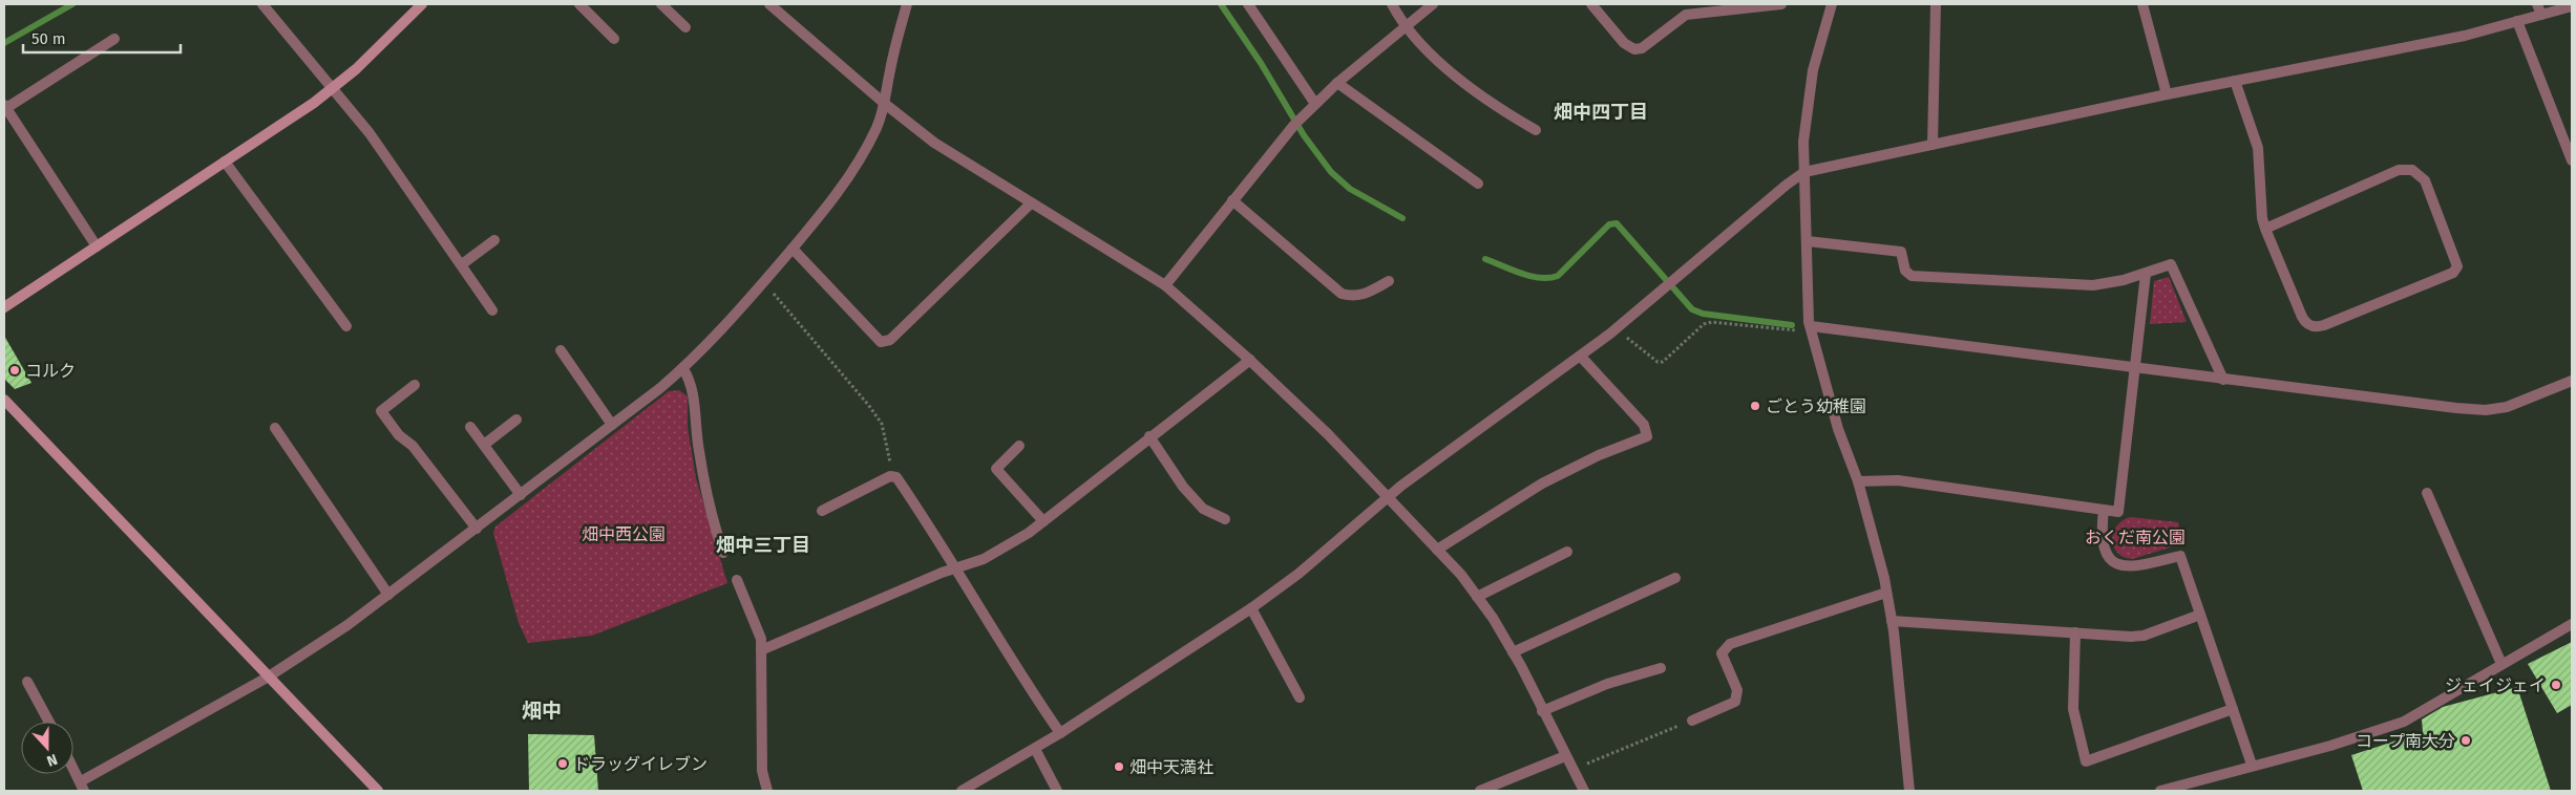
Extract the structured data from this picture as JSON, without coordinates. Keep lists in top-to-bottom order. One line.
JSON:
{"districts":["畑中四丁目","畑中三丁目","畑中"],"parks":["畑中西公園","おくだ南公園"],"places":["コルク","ごとう幼稚園","ジェイジェイ","コープ南大分","ドラッグイレブン","畑中天満社"],"scale_bar":"50 m","north":"bottom"}
